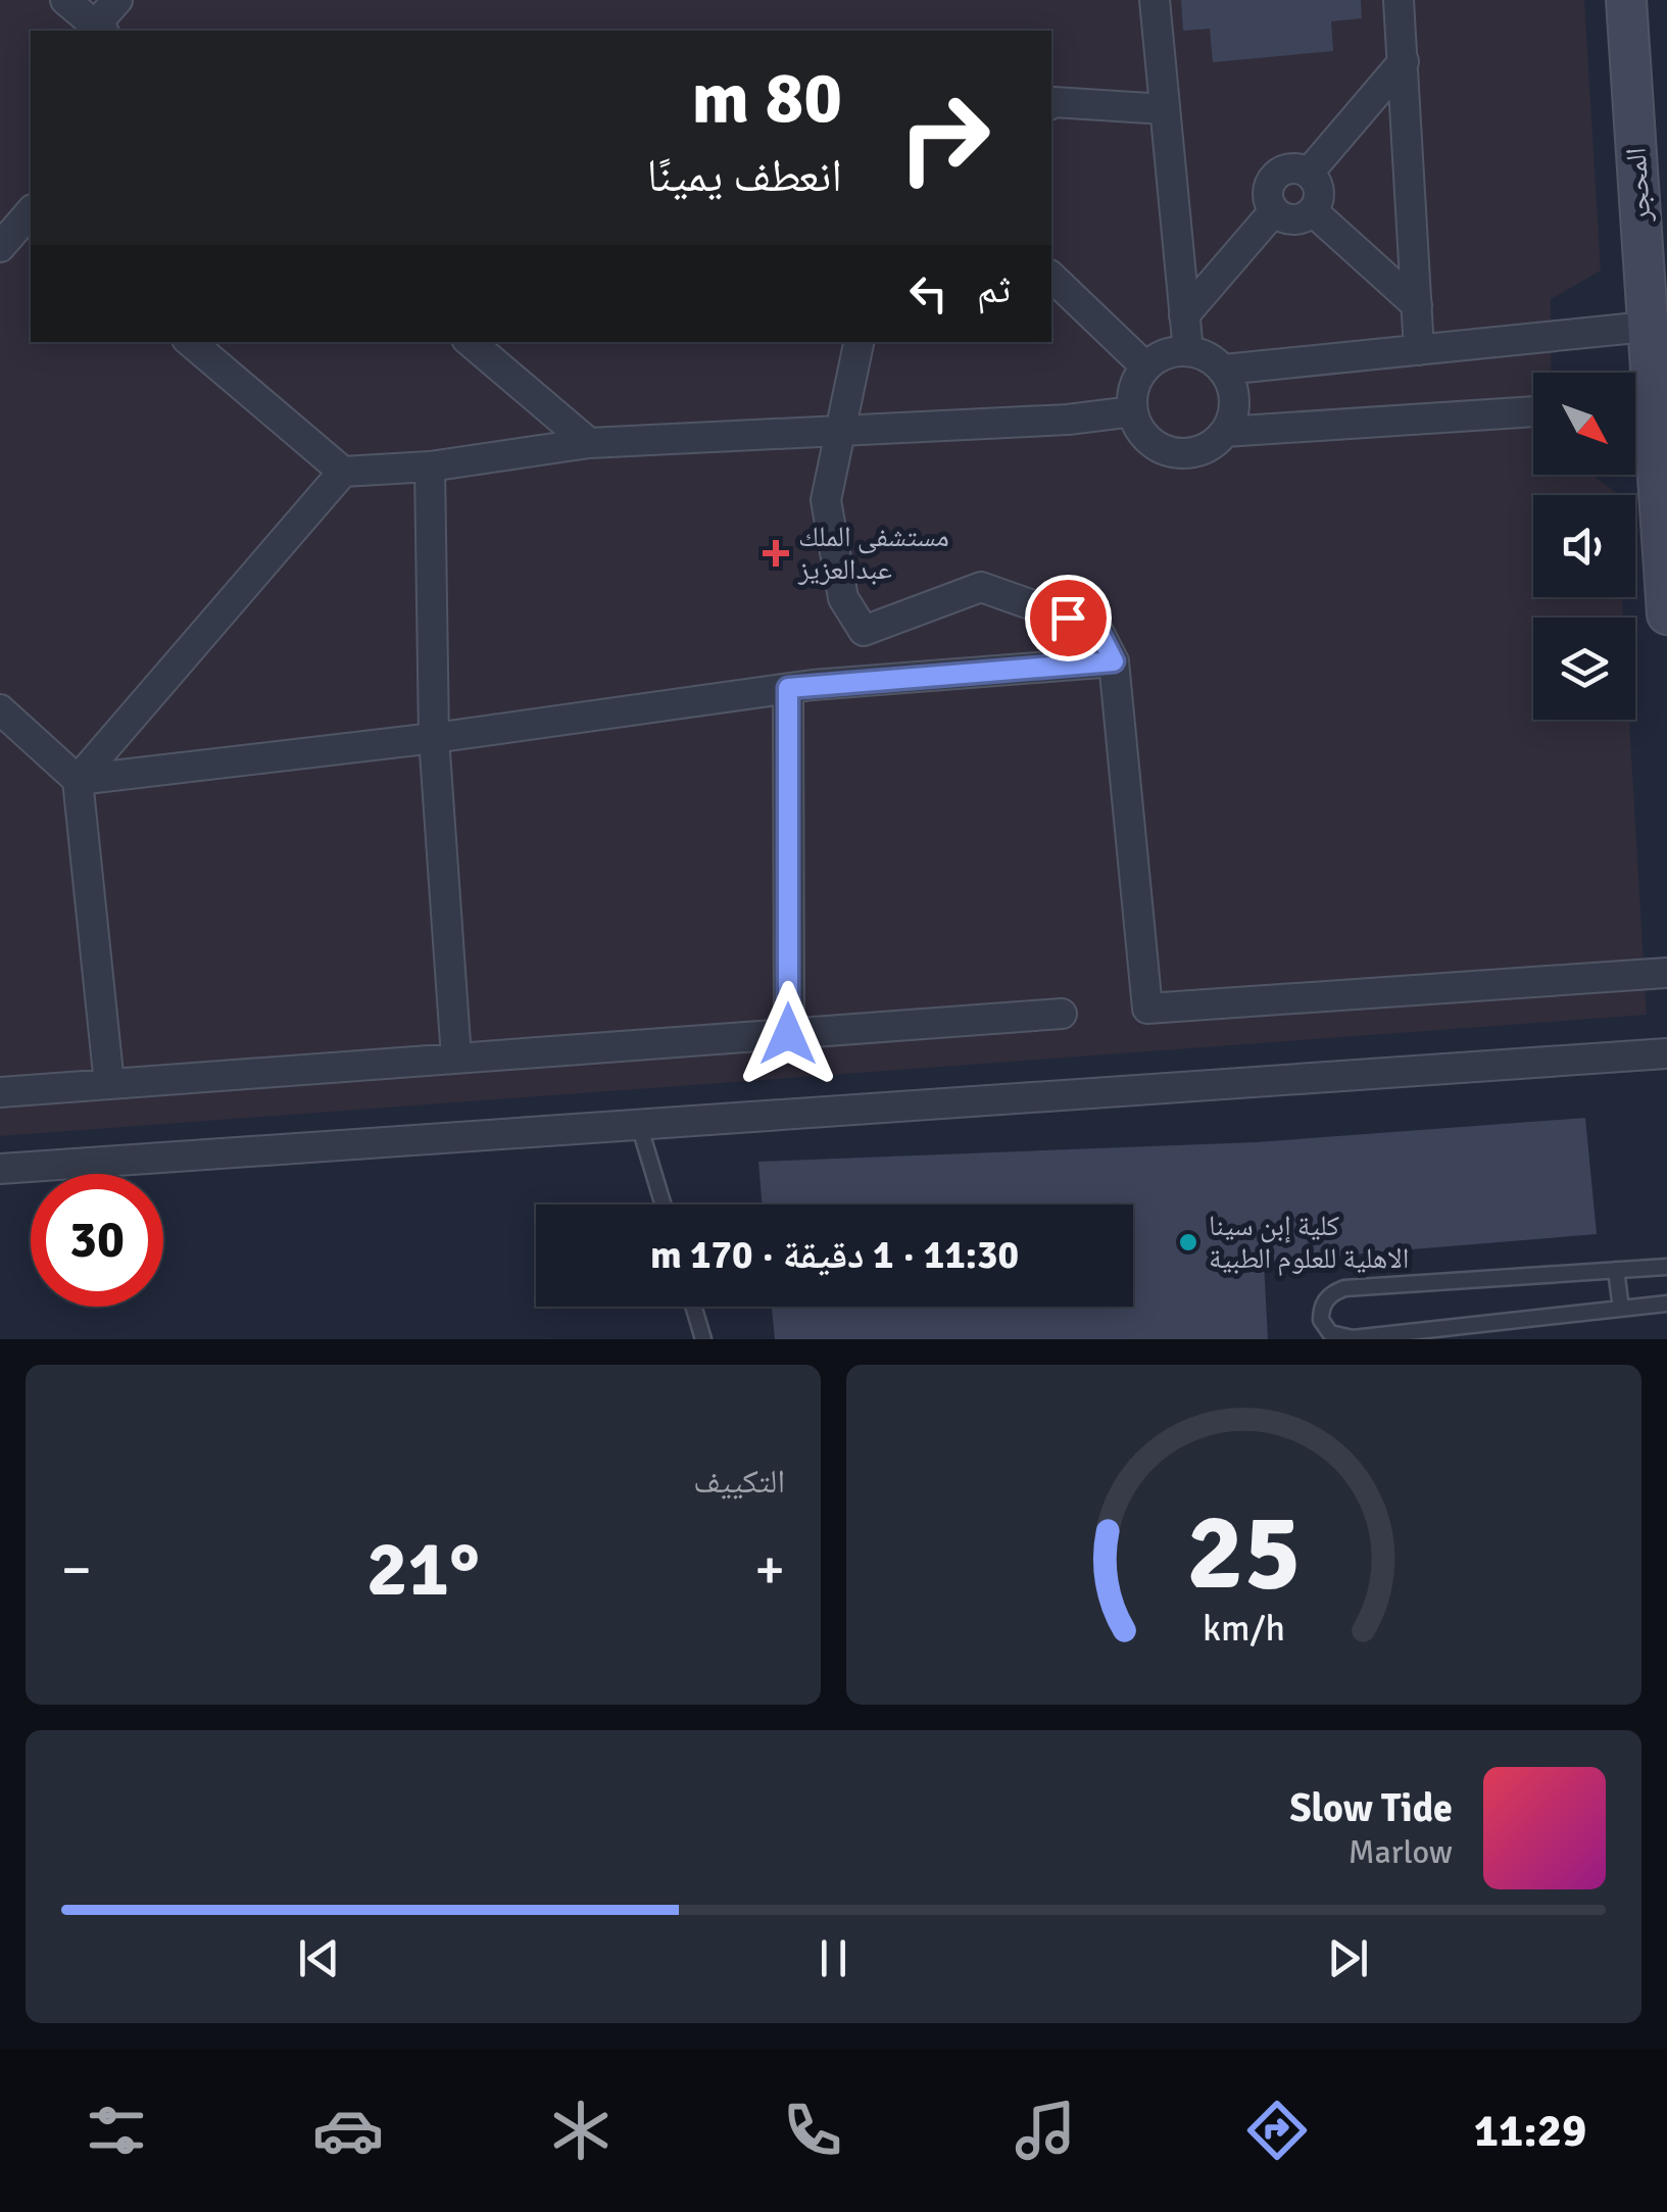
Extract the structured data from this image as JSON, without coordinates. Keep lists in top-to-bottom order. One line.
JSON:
{"streets":{"main road":["المحجر"]},"places":{"health":["مستشفى الملك عبدالعزيز"],"other":["كلية إبن سينا الاهلية للعلوم الطبية"]},"north":"bottom right","page":{"turn":["80 m","انعطف يمينًا"],"then":"ثم","limit":"30","trip":"11:30 · 1 دقيقة · 170 m","tile":"التكييف","heat":["−","21°","+"],"song":["Slow Tide","Marlow"],"tabs":"11:29","gauge":["25","km/h"]}}
